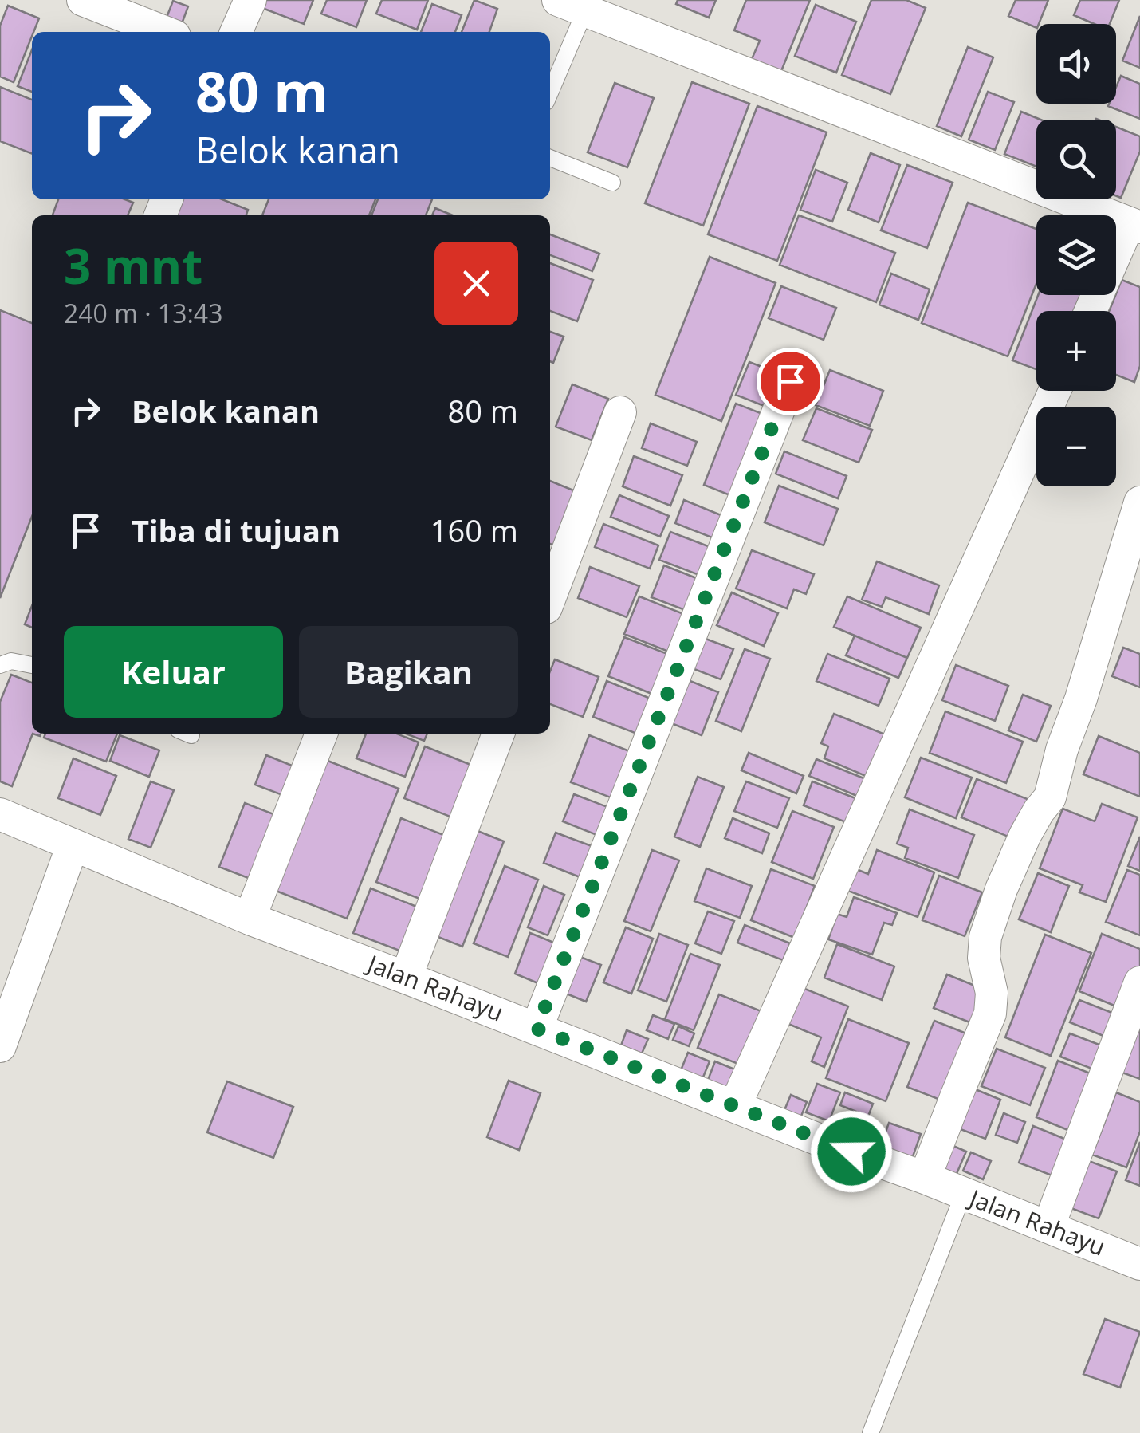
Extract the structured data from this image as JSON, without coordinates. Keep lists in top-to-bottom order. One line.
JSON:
{"streets":{"street":["Jalan Rahayu"]},"page":{"map_buttons":["+","−"],"turn":["80 m","Belok kanan"],"heading":["3 mnt","240 m · 13:43"],"list":[{"name":"Belok kanan","value":"80 m"},{"name":"Tiba di tujuan","value":"160 m"}],"buttons":["Keluar","Bagikan"]}}
